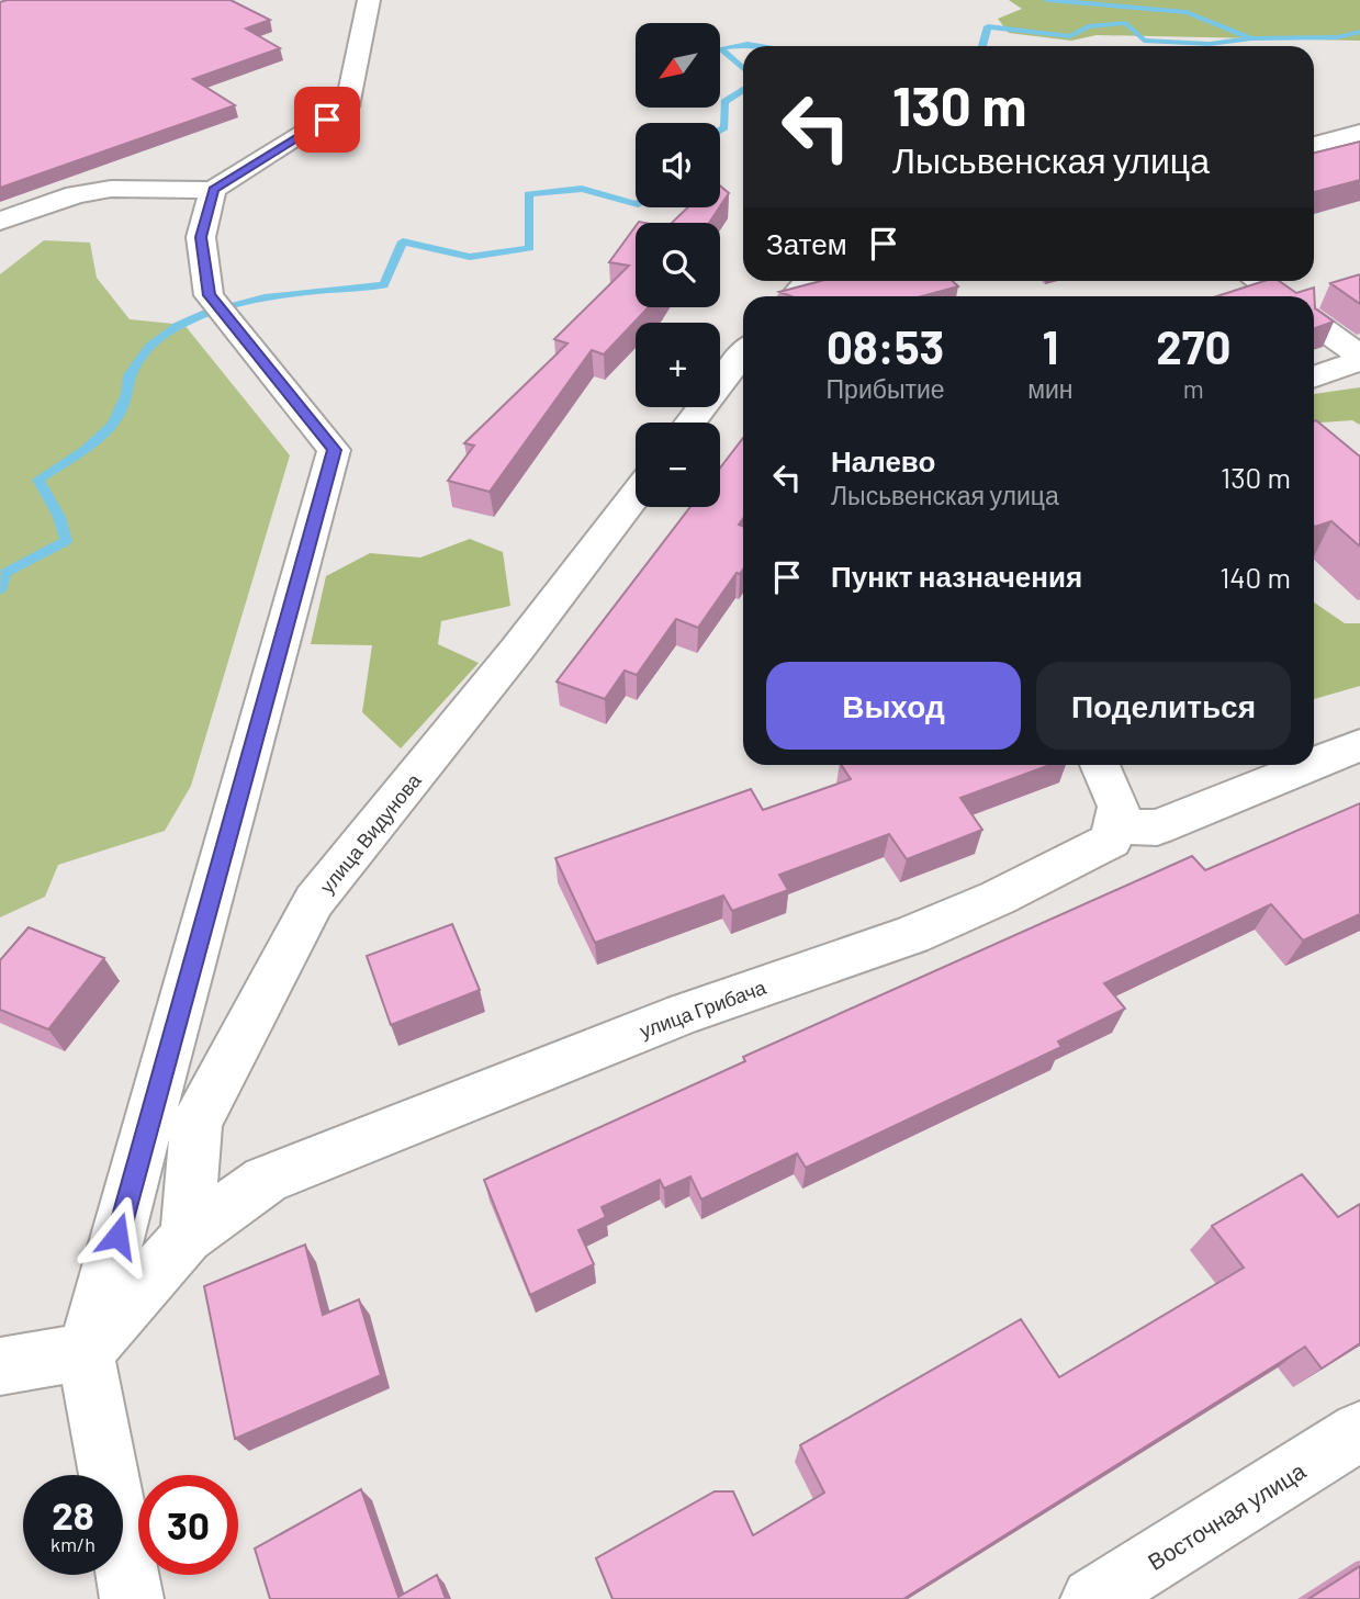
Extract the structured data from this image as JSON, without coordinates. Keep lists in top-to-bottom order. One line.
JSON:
{"streets":{"street":["улица Видунова","улица Грибача","Восточная улица"]},"crossings":[["улица Видунова","улица Грибача"]],"north":"bottom left","page":{"map_buttons":["+","−"],"turn":["130 m","Лысьвенская улица"],"then":"Затем","eta":["08:53","Прибытие","1","мин","270","m"],"list":[{"name":"Налево","note":"Лысьвенская улица","value":"130 m"},{"name":"Пункт назначения","value":"140 m"}],"buttons":["Выход","Поделиться"],"speed":"28 km/h","limit":"30"}}
